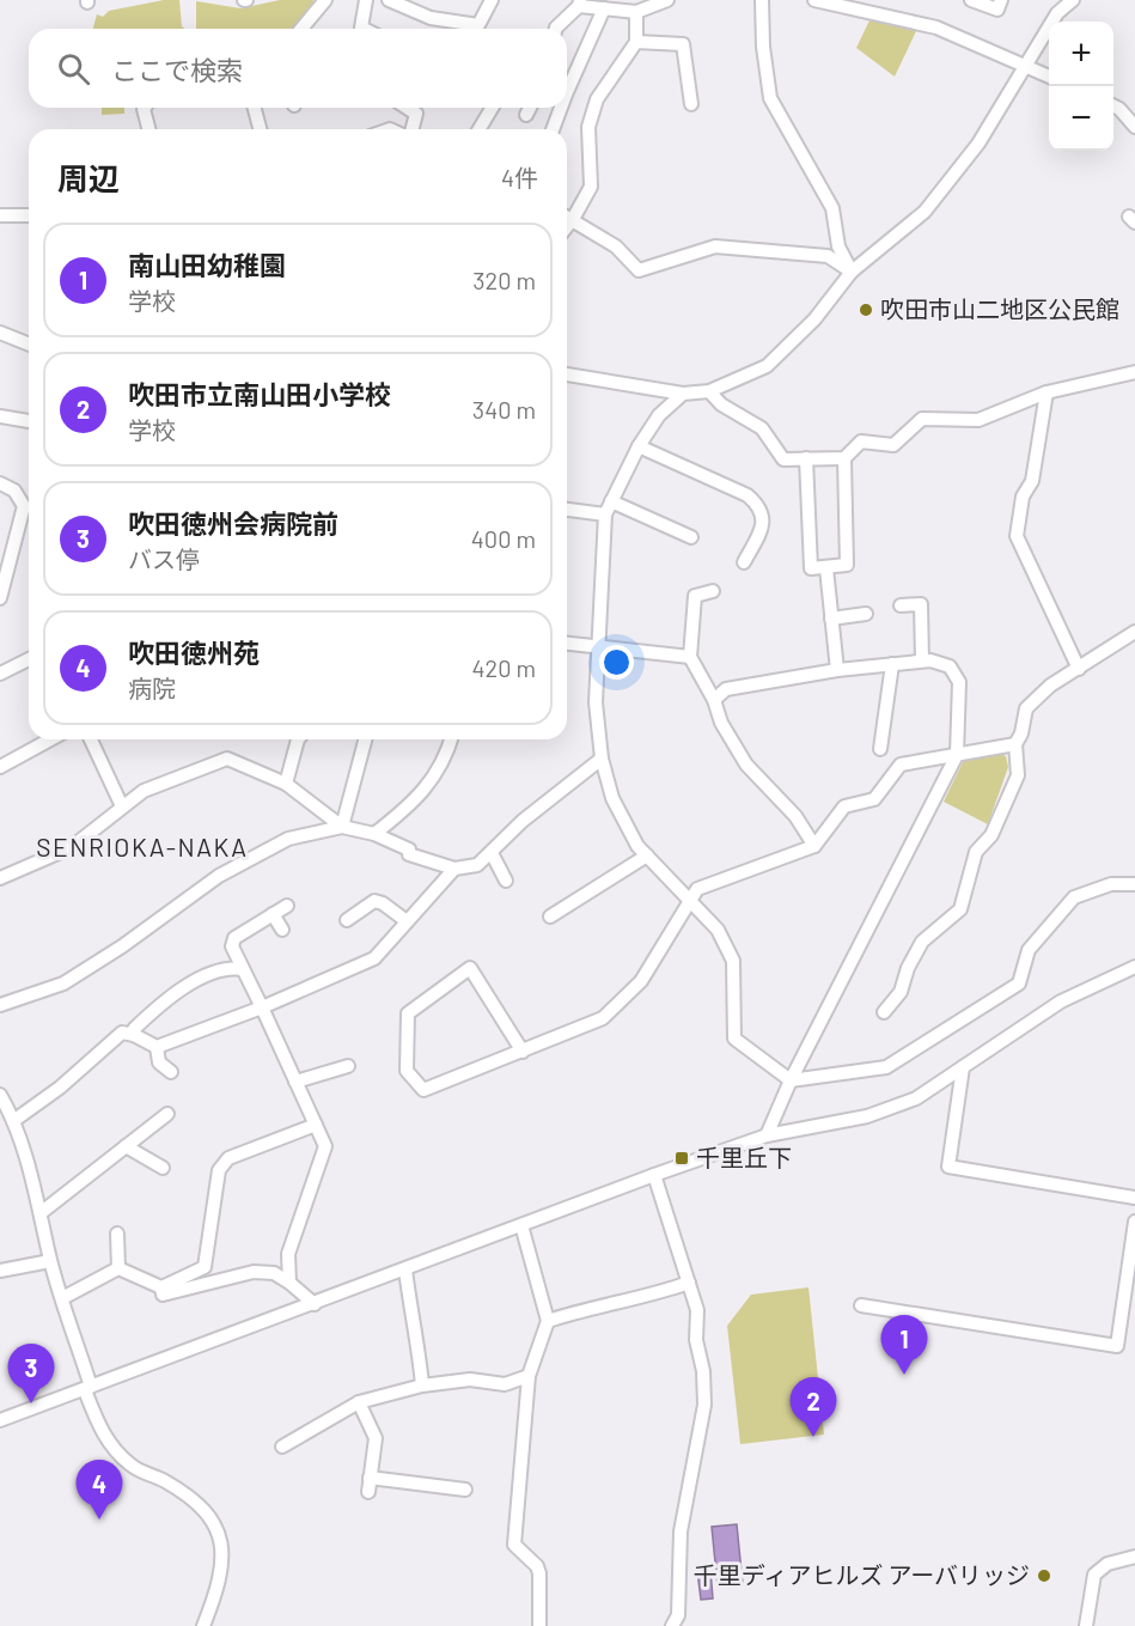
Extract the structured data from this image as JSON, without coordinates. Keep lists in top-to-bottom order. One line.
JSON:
{"districts":["SENRIOKA-NAKA"],"places":{"other":["吹田市山二地区公民館","千里ディアヒルズ アーバリッジ"],"transit":["千里丘下"]},"page":{"map_buttons":["+","−"],"search":"ここで検索","heading":["周辺","4件"],"list":[{"mark":"1","name":"南山田幼稚園","note":"学校","value":"320 m"},{"mark":"2","name":"吹田市立南山田小学校","note":"学校","value":"340 m"},{"mark":"3","name":"吹田徳州会病院前","note":"バス停","value":"400 m"},{"mark":"4","name":"吹田徳州苑","note":"病院","value":"420 m"}],"pins":["1","3","2","4"]}}
